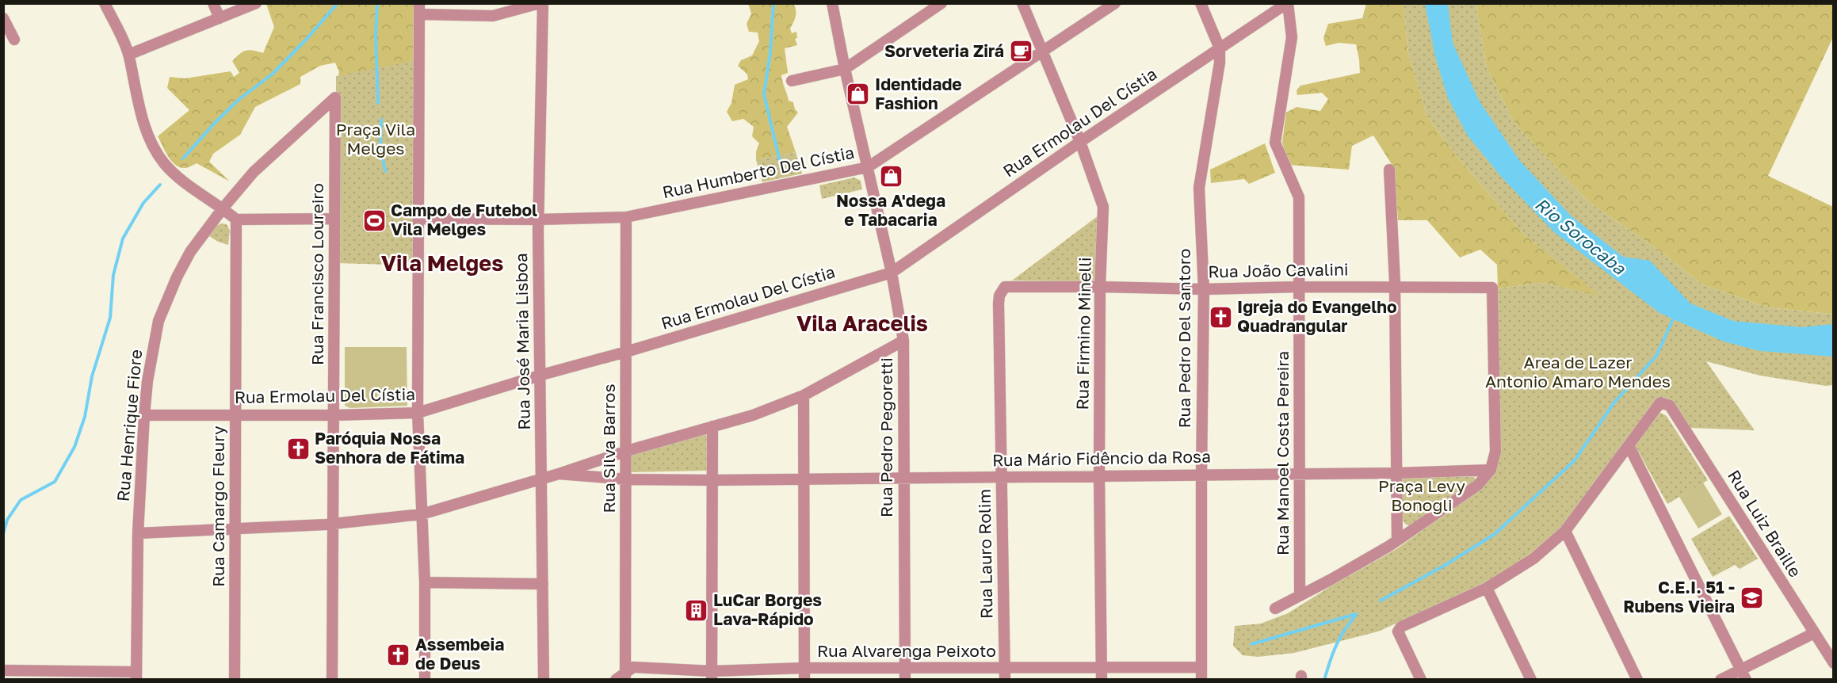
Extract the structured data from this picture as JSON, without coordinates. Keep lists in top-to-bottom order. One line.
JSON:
{"streets":{"street":["Rua Ermolau Del Cístia","Rua Humberto Del Cístia","Rua João Cavalini","Rua Francisco Loureiro","Rua Firmino Minelli","Rua Pedro Del Santoro","Rua José Maria Lisboa","Rua Henrique Fiore","Rua Pedro Pegoretti","Rua Silva Barros","Rua Manoel Costa Pereira","Rua Mário Fidêncio da Rosa","Rua Camargo Fleury","Rua Luiz Braille","Rua Lauro Rolim","Rua Alvarenga Peixoto"]},"crossings":[["Rua Ermolau Del Cístia","Rua Francisco Loureiro"],["Rua Ermolau Del Cístia","Rua Firmino Minelli"],["Rua Ermolau Del Cístia","Rua Pedro Del Santoro"],["Rua Ermolau Del Cístia","Rua José Maria Lisboa"],["Rua Ermolau Del Cístia","Rua Henrique Fiore"],["Rua Ermolau Del Cístia","Rua Pedro Pegoretti"],["Rua Ermolau Del Cístia","Rua Silva Barros"],["Rua Ermolau Del Cístia","Rua Manoel Costa Pereira"],["Rua Ermolau Del Cístia","Rua Camargo Fleury"],["Rua Humberto Del Cístia","Rua Firmino Minelli"],["Rua Humberto Del Cístia","Rua José Maria Lisboa"],["Rua Humberto Del Cístia","Rua Pedro Pegoretti"],["Rua Humberto Del Cístia","Rua Silva Barros"],["Rua João Cavalini","Rua Firmino Minelli"],["Rua João Cavalini","Rua Pedro Del Santoro"],["Rua João Cavalini","Rua Manoel Costa Pereira"],["Rua João Cavalini","Rua Mário Fidêncio da Rosa"],["Rua João Cavalini","Rua Lauro Rolim"],["Rua Francisco Loureiro","Rua Henrique Fiore"],["Rua Firmino Minelli","Rua Mário Fidêncio da Rosa"],["Rua Firmino Minelli","Rua Alvarenga Peixoto"],["Rua Pedro Del Santoro","Rua Mário Fidêncio da Rosa"],["Rua Pedro Del Santoro","Rua Alvarenga Peixoto"],["Rua Pedro Pegoretti","Rua Mário Fidêncio da Rosa"],["Rua Pedro Pegoretti","Rua Alvarenga Peixoto"],["Rua Silva Barros","Rua Mário Fidêncio da Rosa"],["Rua Silva Barros","Rua Alvarenga Peixoto"],["Rua Manoel Costa Pereira","Rua Mário Fidêncio da Rosa"],["Rua Mário Fidêncio da Rosa","Rua Lauro Rolim"],["Rua Lauro Rolim","Rua Alvarenga Peixoto"]],"districts":["Vila Melges","Vila Aracelis"],"water":["Rio Sorocaba"],"parks":["Praça Vila Melges","Area de Lazer Antonio Amaro Mendes","Praça Levy Bonogli"],"places":{"cafe":["Sorveteria Zirá"],"shop":["Identidade Fashion","Nossa A'dega e Tabacaria"],"sports":["Campo de Futebol Vila Melges"],"church":["Igreja do Evangelho Quadrangular","Paróquia Nossa Senhora de Fátima","Assembeia de Deus"],"school or university":["C.E.I. 51 - Rubens Vieira"],"building":["LuCar Borges Lava-Rápido"]}}
